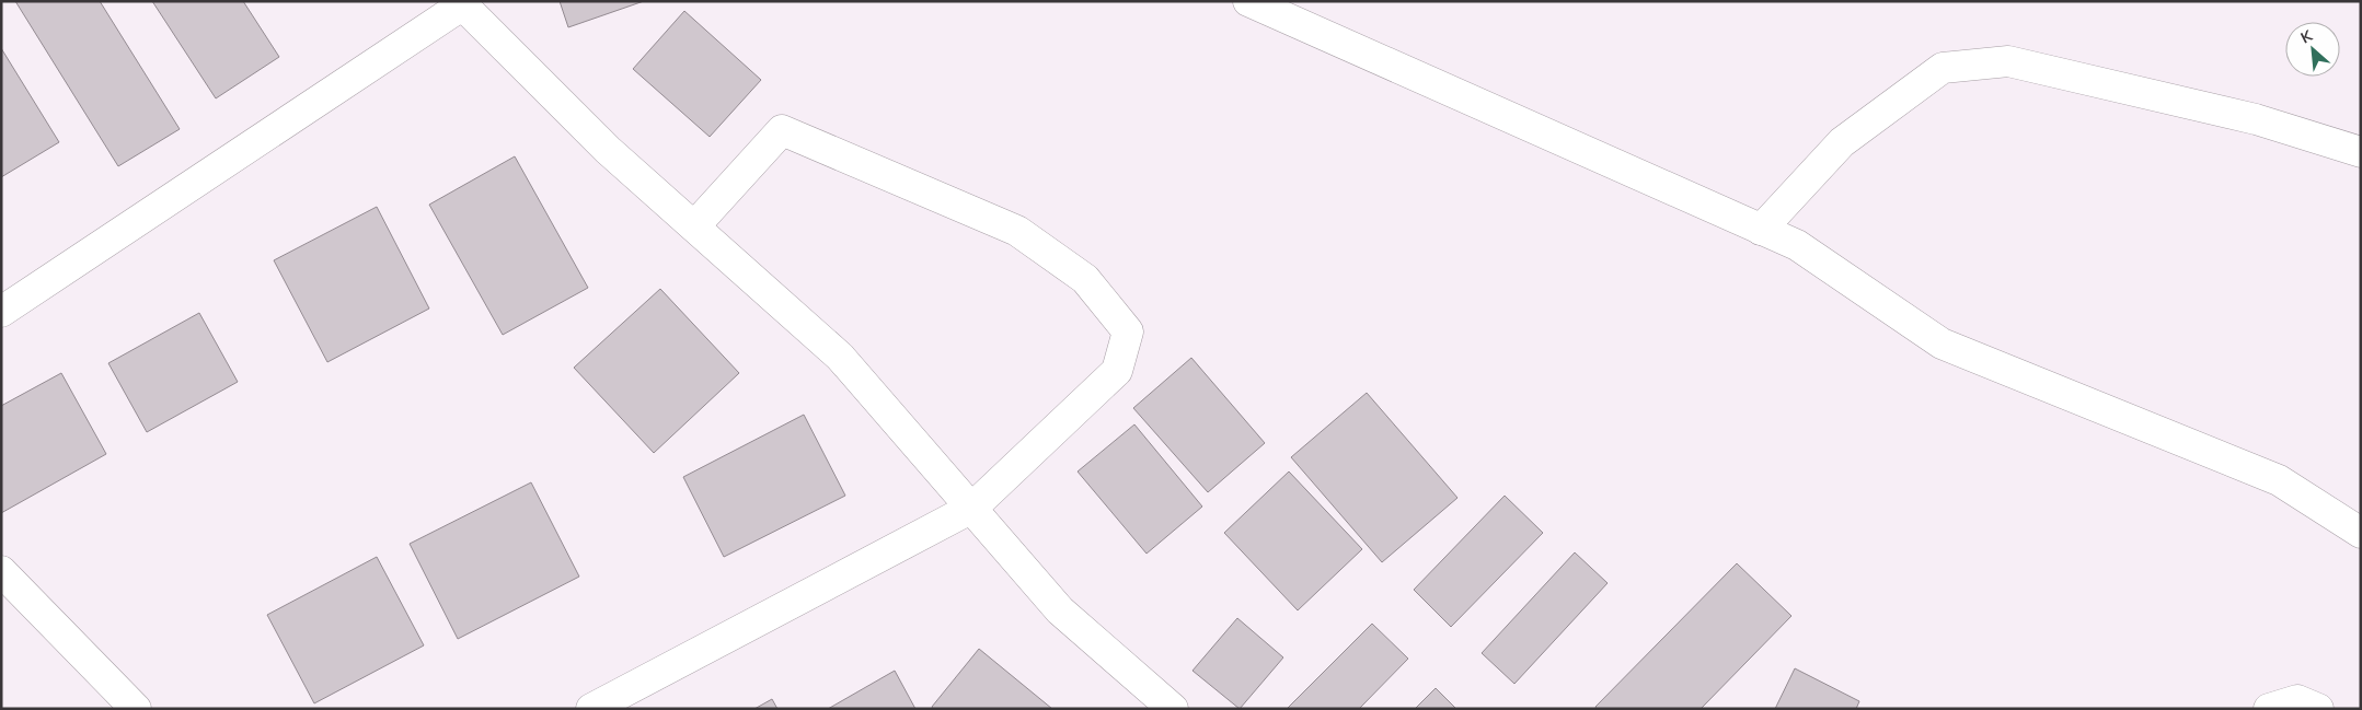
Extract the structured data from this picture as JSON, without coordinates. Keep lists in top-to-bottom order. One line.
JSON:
{"north":"top left"}
